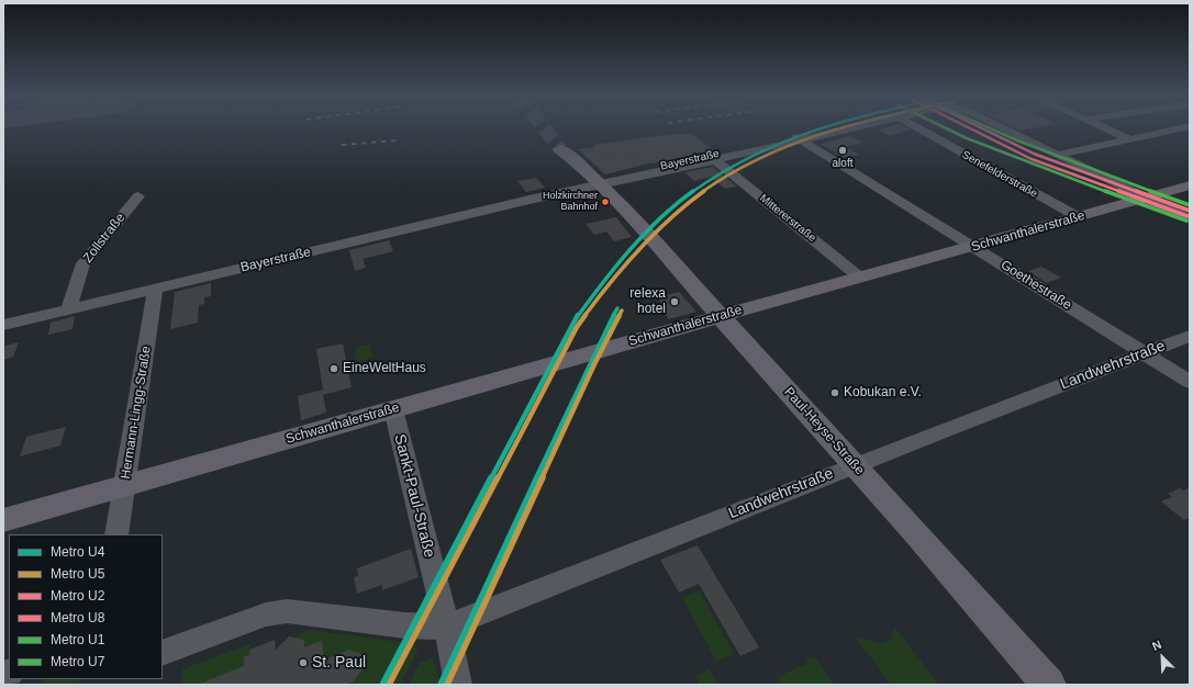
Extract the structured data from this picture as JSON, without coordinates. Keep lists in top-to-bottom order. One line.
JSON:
{"streets":{"main road":["Schwanthalerstraße","Paul-Heyse-Straße"],"street":["Bayerstraße","Senefelderstraße","Mittererstraße","Zollstraße","Goethestraße","Landwehrstraße","Hermann-Lingg-Straße","Sankt-Paul-Straße"]},"crossings":[["Bayerstraße","Mittererstraße"],["Bayerstraße","Zollstraße"],["Bayerstraße","Goethestraße"],["Bayerstraße","Hermann-Lingg-Straße"],["Bayerstraße","Paul-Heyse-Straße"],["Senefelderstraße","Schwanthalerstraße"],["Mittererstraße","Schwanthalerstraße"],["Schwanthalerstraße","Goethestraße"],["Schwanthalerstraße","Hermann-Lingg-Straße"],["Schwanthalerstraße","Paul-Heyse-Straße"],["Schwanthalerstraße","Sankt-Paul-Straße"],["Goethestraße","Landwehrstraße"],["Landwehrstraße","Paul-Heyse-Straße"],["Landwehrstraße","Sankt-Paul-Straße"]],"places":["aloft","Holzkirchner Bahnhof","relexa hotel","EineWeltHaus","Kobukan e.V.","St. Paul"],"lines":["metro line U4","metro line U5","metro line U2","metro line U8","metro line U1","metro line U7"],"legend":["Metro U4","Metro U5","Metro U2","Metro U8","Metro U1","Metro U7"],"north":"top left"}
